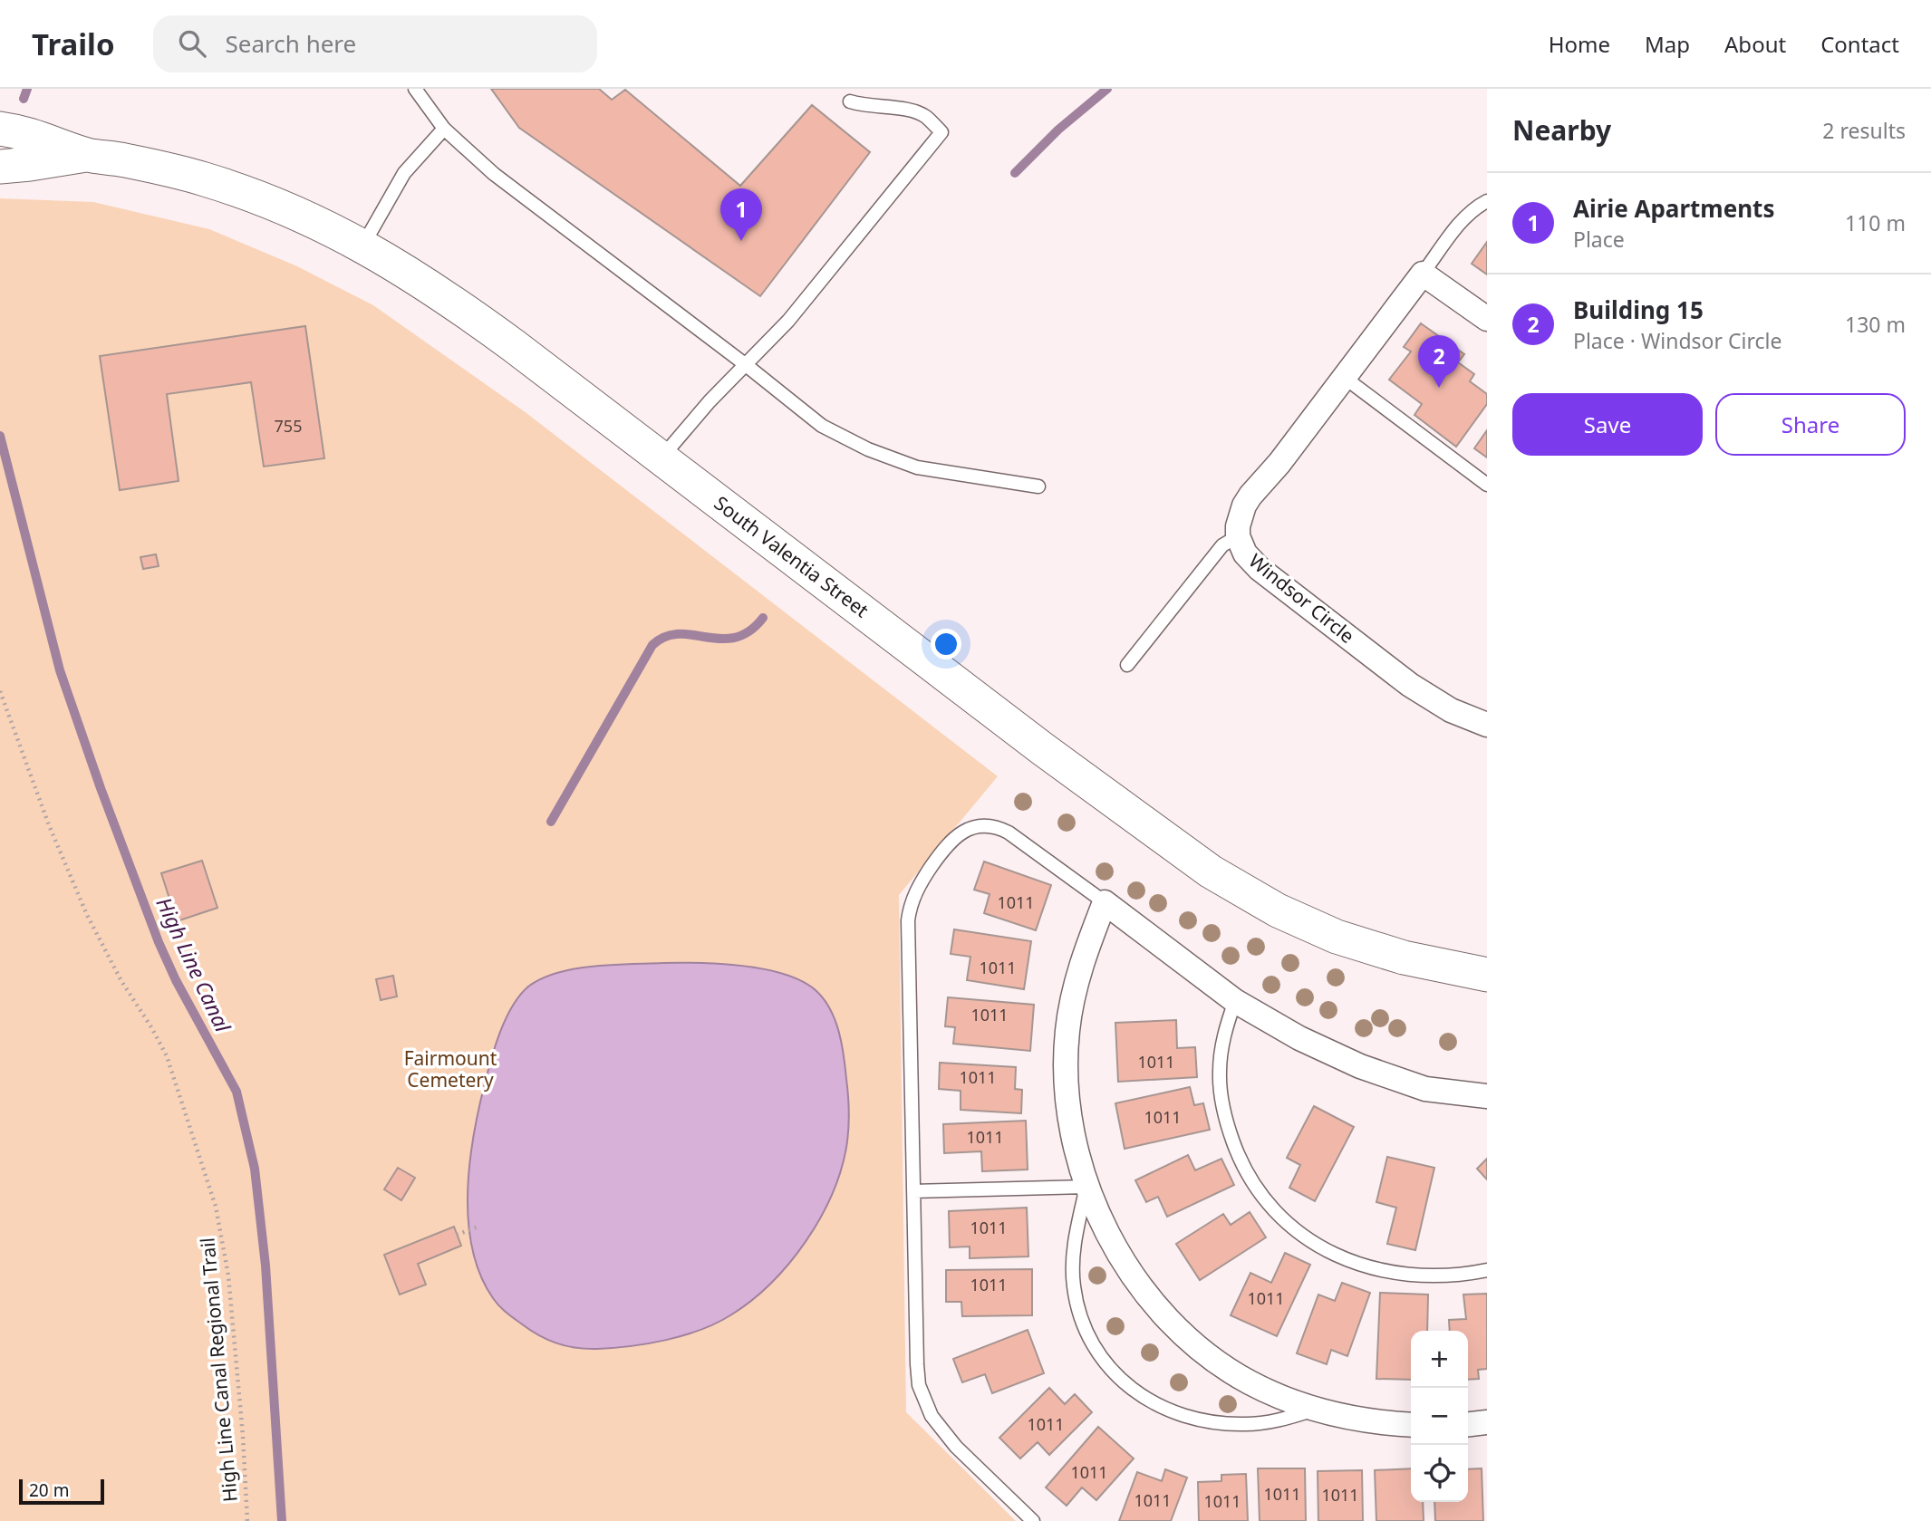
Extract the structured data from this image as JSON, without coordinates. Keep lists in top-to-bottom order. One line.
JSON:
{"streets":{"street":["South Valentia Street","Windsor Circle"],"path":["High Line Canal Regional Trail"]},"water":["High Line Canal"],"parks":["Fairmount Cemetery"],"house_numbers":["755","1011","1011","1011","1011","1011","1011","1011","1011","1011","1011","1011","1011","1011","1011","1011","1011"],"scale_bar":"20 m","page":{"header":"Trailo","search":"Search here","nav":["Home","Map","About","Contact"],"heading":["Nearby","2 results"],"list":[{"mark":"1","name":"Airie Apartments","note":"Place","value":"110 m"},{"mark":"2","name":"Building 15","note":"Place · Windsor Circle","value":"130 m"}],"pins":["1","2"],"buttons":["Save","Share"],"map_buttons":["+","−"],"scale":"20 m"}}
